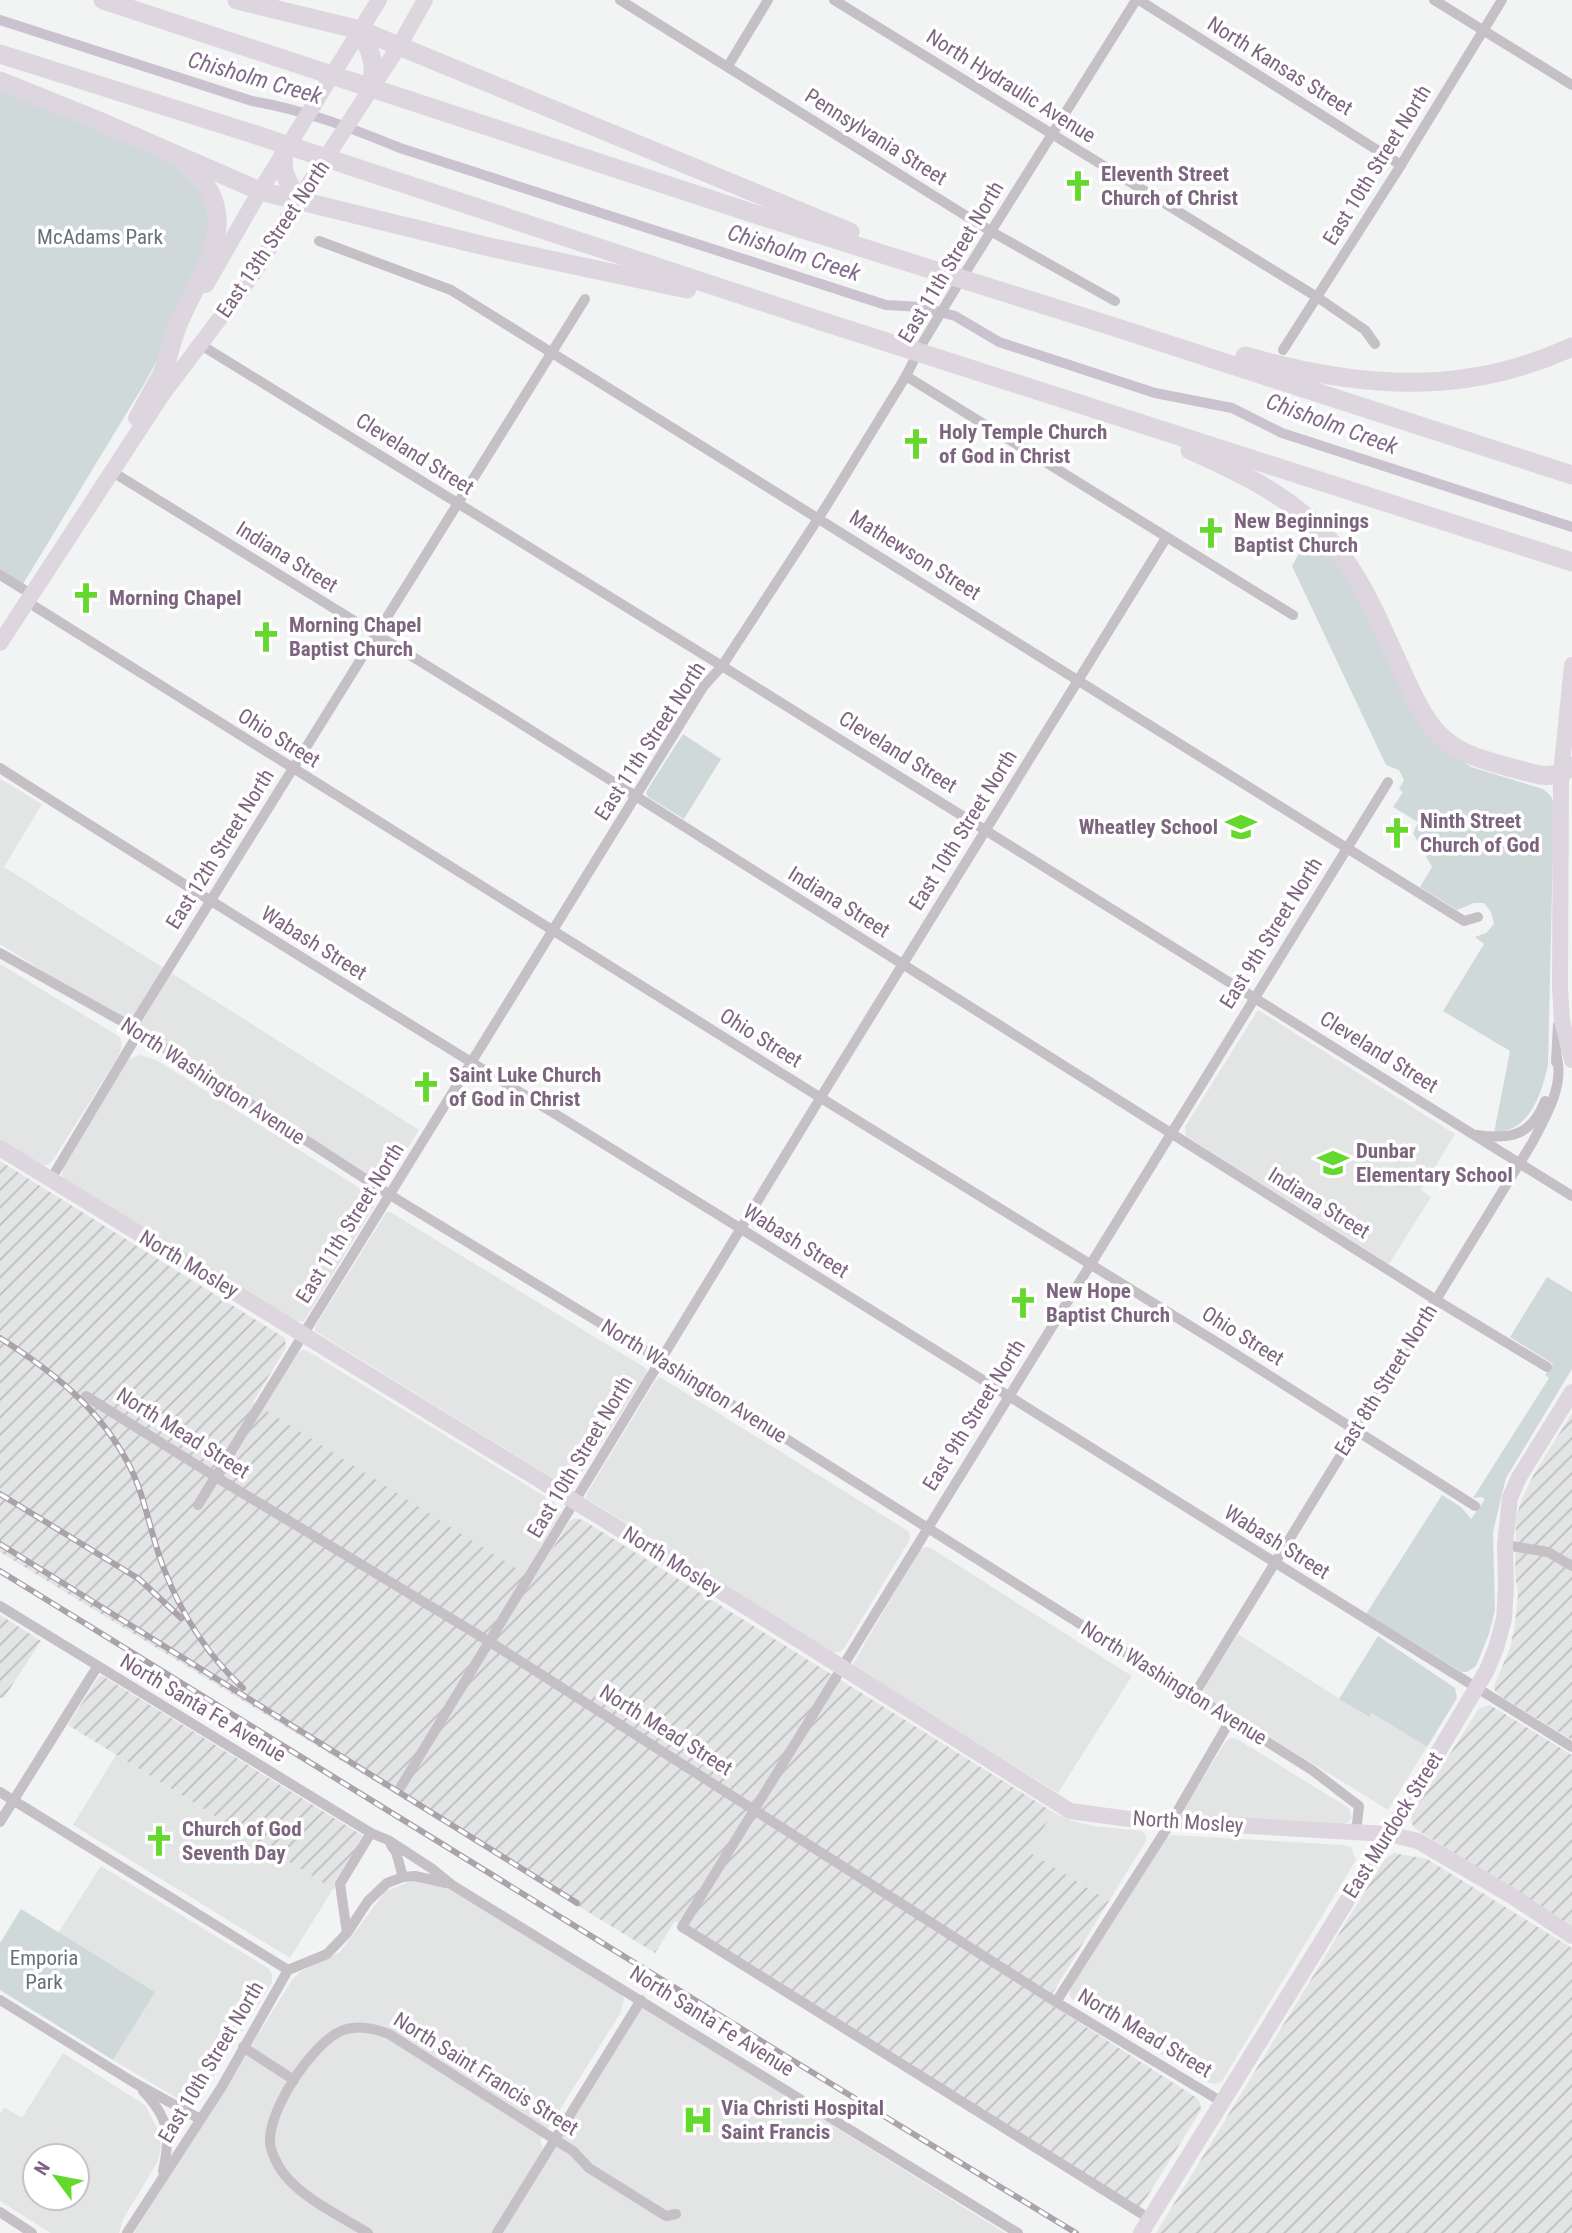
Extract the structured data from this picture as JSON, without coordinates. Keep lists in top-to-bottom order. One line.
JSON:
{"streets":{"street":["North Kansas Street","North Hydraulic Avenue","Pennsylvania Street","East 10th Street North","East 13th Street North","East 11th Street North","Cleveland Street","Mathewson Street","Indiana Street","Ohio Street","East 12th Street North","East 9th Street North","Wabash Street","North Washington Avenue","North Mosley","East 8th Street North","North Mead Street","North Santa Fe Avenue","East Murdock Street","North Saint Francis Street"]},"crossings":[["North Kansas Street","East 10th Street North"],["North Kansas Street","East 11th Street North"],["North Hydraulic Avenue","East 10th Street North"],["North Hydraulic Avenue","East 11th Street North"],["Pennsylvania Street","East 11th Street North"],["East 10th Street North","Cleveland Street"],["East 10th Street North","Mathewson Street"],["East 10th Street North","Indiana Street"],["East 10th Street North","Ohio Street"],["East 10th Street North","Wabash Street"],["East 10th Street North","North Washington Avenue"],["East 10th Street North","North Mosley"],["East 10th Street North","North Mead Street"],["East 13th Street North","Cleveland Street"],["East 13th Street North","Indiana Street"],["East 13th Street North","Ohio Street"],["East 11th Street North","Cleveland Street"],["East 11th Street North","Mathewson Street"],["East 11th Street North","Indiana Street"],["East 11th Street North","Ohio Street"],["East 11th Street North","Wabash Street"],["East 11th Street North","North Washington Avenue"],["East 11th Street North","North Mosley"],["East 11th Street North","North Mead Street"],["Cleveland Street","East 12th Street North"],["Cleveland Street","East 9th Street North"],["Cleveland Street","East 8th Street North"],["Mathewson Street","East 12th Street North"],["Mathewson Street","East 9th Street North"],["Indiana Street","East 12th Street North"],["Indiana Street","East 9th Street North"],["Indiana Street","East 8th Street North"],["Ohio Street","East 12th Street North"],["Ohio Street","East 9th Street North"],["Ohio Street","East 8th Street North"],["East 12th Street North","Wabash Street"],["East 12th Street North","North Washington Avenue"],["East 12th Street North","North Mosley"],["East 9th Street North","Wabash Street"],["East 9th Street North","North Washington Avenue"],["East 9th Street North","North Mosley"],["East 9th Street North","North Mead Street"],["East 9th Street North","East Murdock Street"],["Wabash Street","East 8th Street North"],["Wabash Street","East Murdock Street"],["North Washington Avenue","North Mosley"],["North Washington Avenue","East 8th Street North"],["North Mosley","East Murdock Street"],["North Mead Street","East Murdock Street"]],"water":["Chisholm Creek"],"parks":["McAdams Park","Emporia Park"],"places":{"church":["Eleventh Street Church of Christ","Holy Temple Church of God in Christ","New Beginnings Baptist Church","Morning Chapel","Morning Chapel Baptist Church","Ninth Street Church of God","Saint Luke Church of God in Christ","New Hope Baptist Church","Church of God Seventh Day"],"school or university":["Wheatley School","Dunbar Elementary School"],"hospital":["Via Christi Hospital Saint Francis"]},"north":"top left"}
